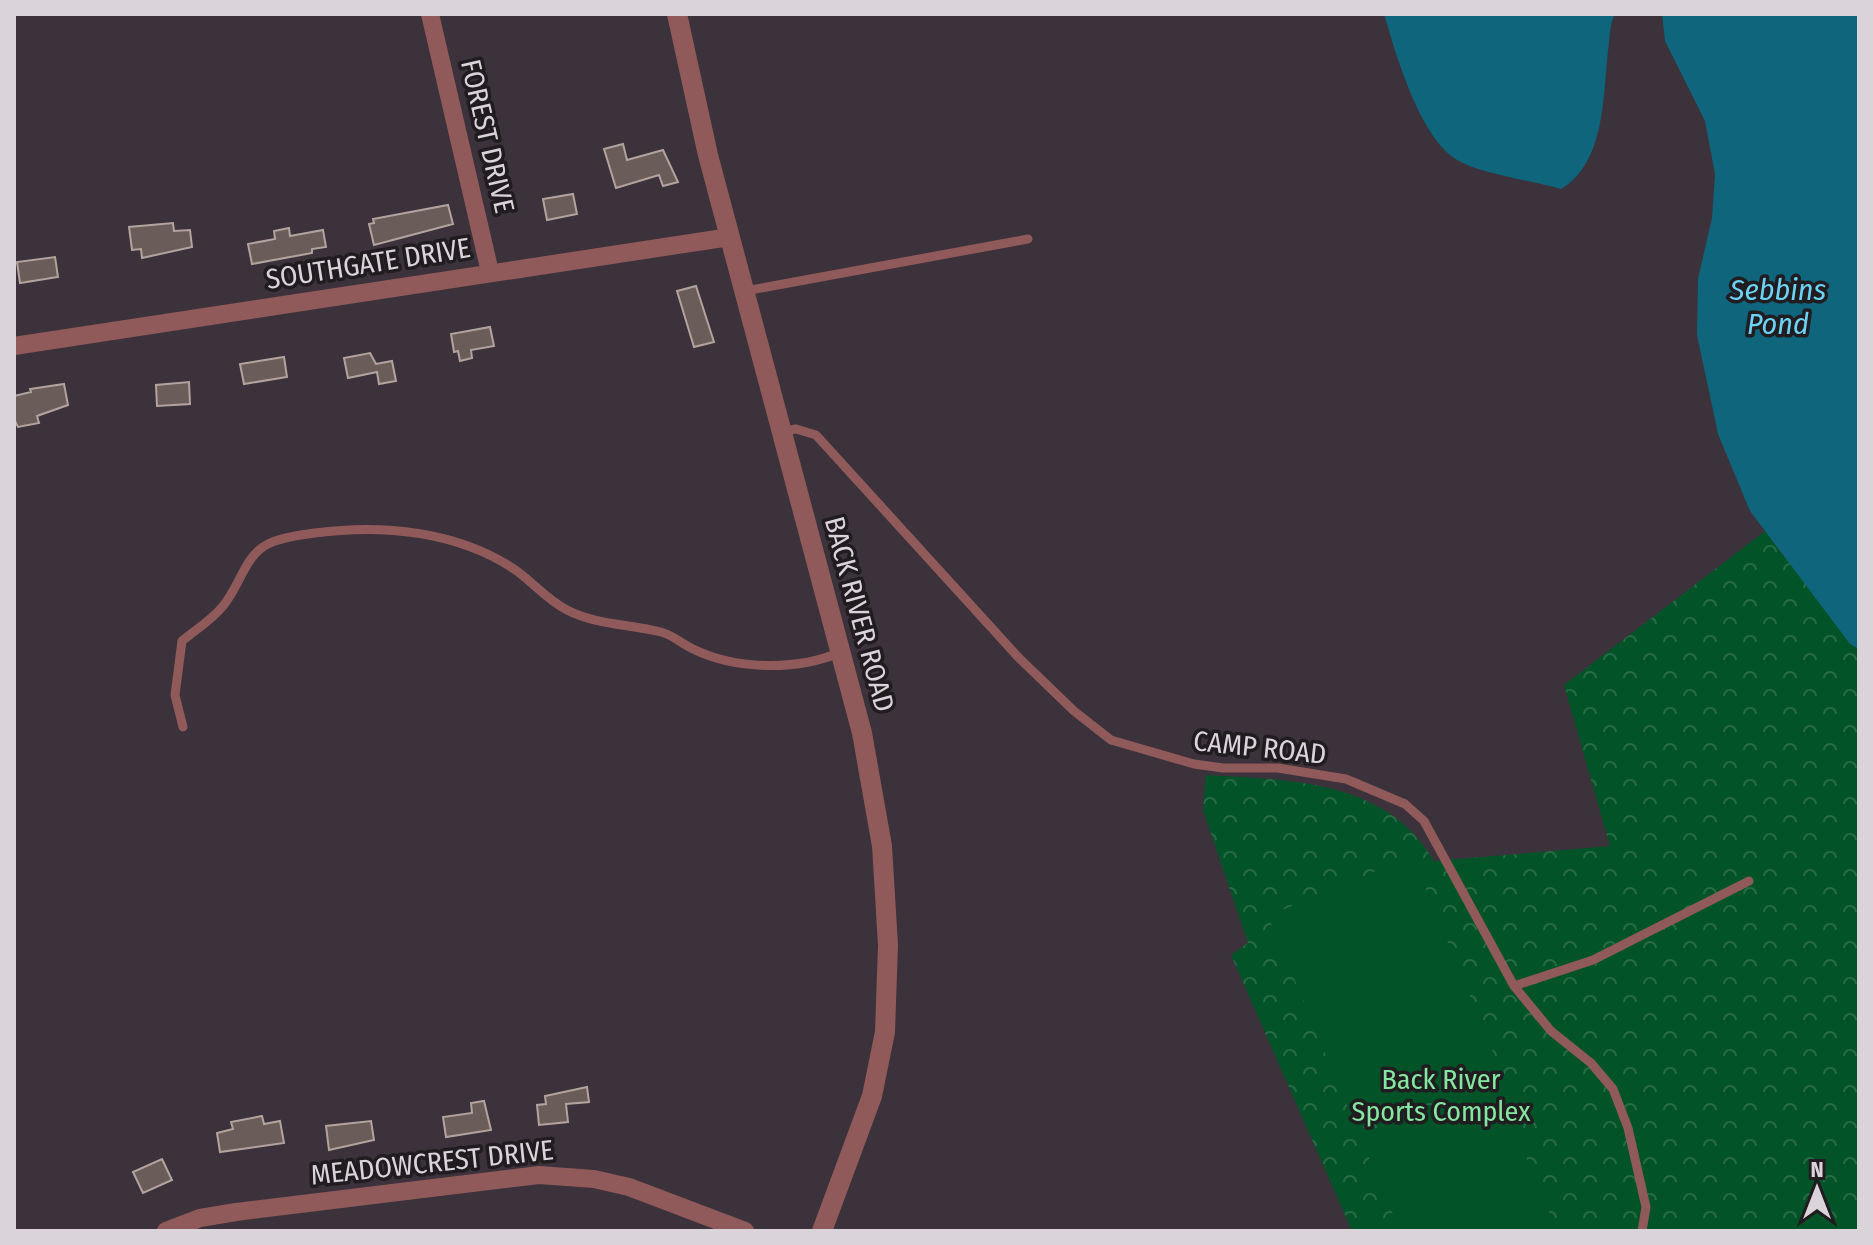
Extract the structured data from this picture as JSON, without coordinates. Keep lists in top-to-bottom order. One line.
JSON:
{"streets":{"street":["FOREST DRIVE","SOUTHGATE DRIVE","BACK RIVER ROAD","MEADOWCREST DRIVE"],"lane":["CAMP ROAD"]},"crossings":[["FOREST DRIVE","SOUTHGATE DRIVE"],["SOUTHGATE DRIVE","BACK RIVER ROAD"],["BACK RIVER ROAD","CAMP ROAD"]],"water":["Sebbins Pond"],"parks":["Back River Sports Complex"],"north":"top"}
